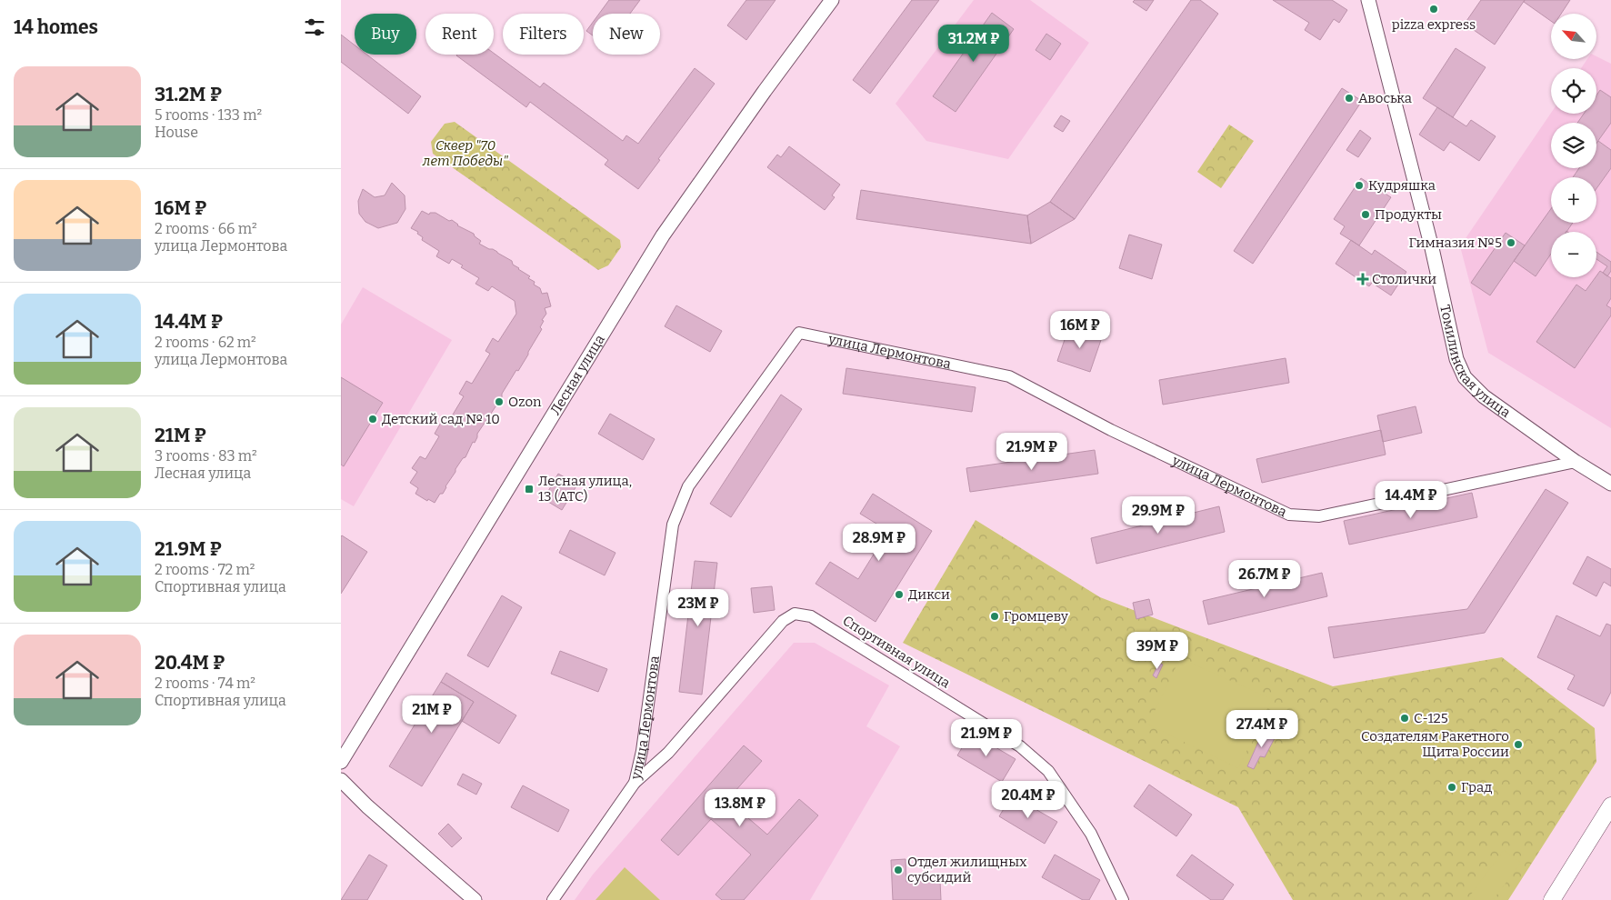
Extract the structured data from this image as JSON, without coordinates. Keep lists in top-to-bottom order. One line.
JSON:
{"streets":{"street":["улица Лермонтова","Томилинская улица","Лесная улица","Спортивная улица"]},"crossings":[["улица Лермонтова","Томилинская улица"],["улица Лермонтова","Спортивная улица"]],"parks":["Сквер \"70 лет Победы\""],"places":{"other":["pizza express","Авоська","Кудряшка","Продукты","Гимназия №5","Ozon","Детский сад № 10","Дикси","Громцеву","С-125","Создателям Ракетного Щита России","Град","Отдел жилищных субсидий"],"health":["Столички"],"transit":["Лесная улица, 13 (АТС)"]},"north":"top left","page":{"heading":"14 homes","map_buttons":["+","−"],"chip":["Buy","Rent","Filters","New"],"price":["31.2M ₽","16M ₽","21.9M ₽","14.4M ₽","29.9M ₽","28.9M ₽","26.7M ₽","23M ₽","39M ₽","21M ₽","27.4M ₽","21.9M ₽","20.4M ₽","13.8M ₽"],"list":[{"name":"31.2M ₽","note":"5 rooms · 133 m² · House"},{"name":"16M ₽","note":"2 rooms · 66 m² · улица Лермонтова"},{"name":"14.4M ₽","note":"2 rooms · 62 m² · улица Лермонтова"},{"name":"21M ₽","note":"3 rooms · 83 m² · Лесная улица"},{"name":"21.9M ₽","note":"2 rooms · 72 m² · Спортивная улица"},{"name":"20.4M ₽","note":"2 rooms · 74 m² · Спортивная улица"}]}}
